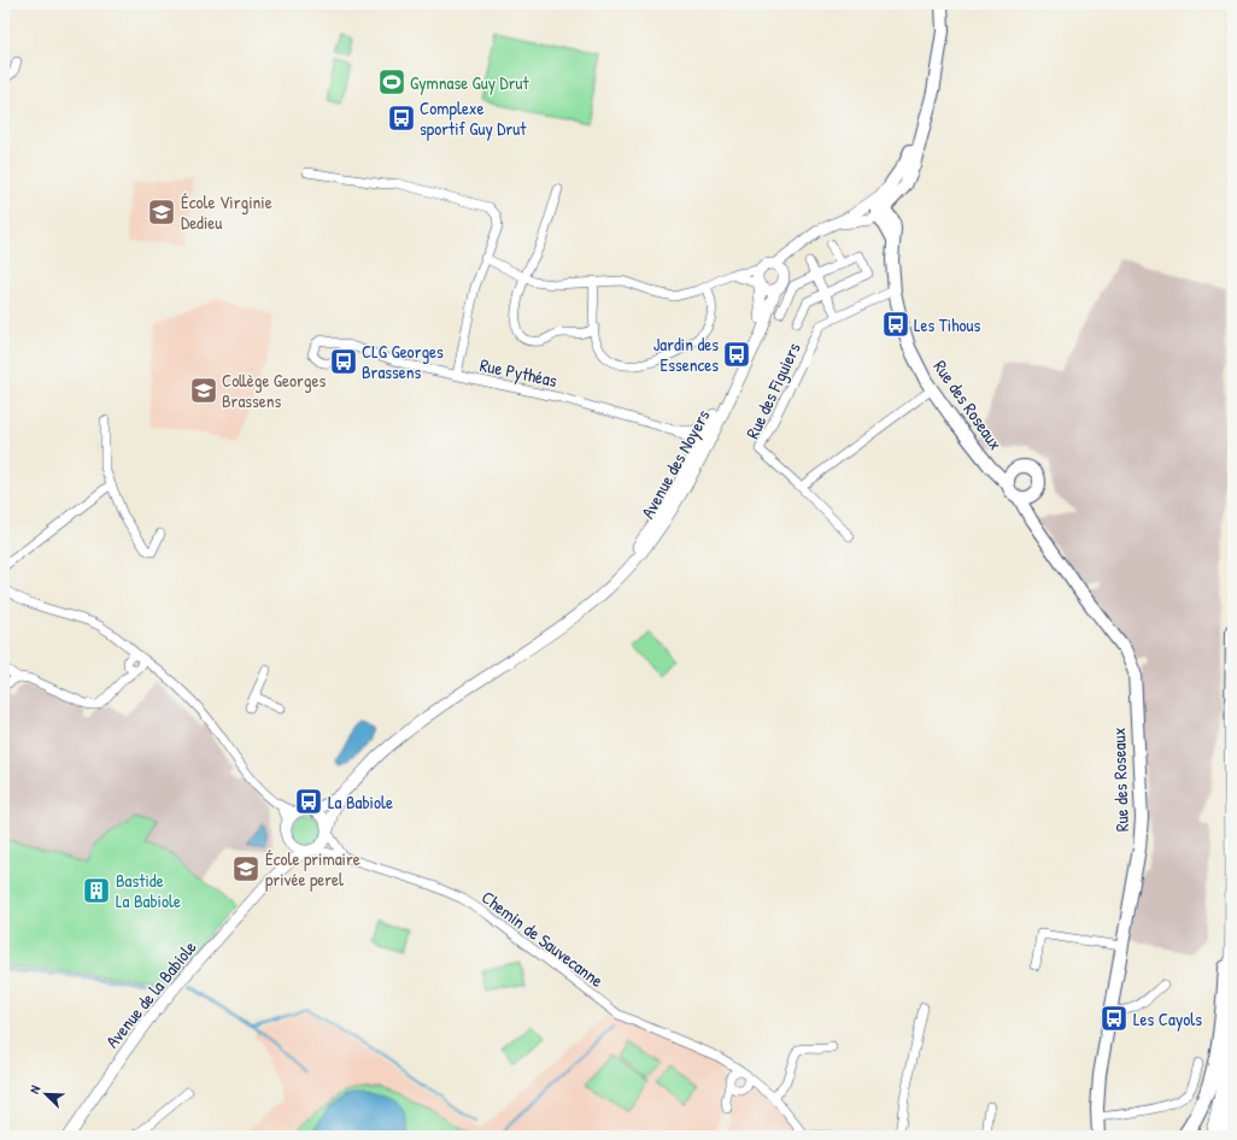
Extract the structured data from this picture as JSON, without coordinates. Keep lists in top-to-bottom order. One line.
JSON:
{"streets":{"main road":["Rue des Roseaux"],"street":["Rue Pythéas","Rue des Figuiers","Avenue des Noyers","Chemin de Sauvecanne","Avenue de la Babiole"]},"crossings":[["Rue des Figuiers","Rue des Roseaux"],["Avenue des Noyers","Chemin de Sauvecanne"],["Avenue des Noyers","Avenue de la Babiole"],["Chemin de Sauvecanne","Avenue de la Babiole"]],"places":{"sports":["Gymnase Guy Drut"],"bus stop":["Complexe sportif Guy Drut","Les Tihous","Jardin des Essences","CLG Georges Brassens","La Babiole","Les Cayols"],"school or university":["École Virginie Dedieu","Collège Georges Brassens","École primaire privée perel"],"building":["Bastide La Babiole"]},"north":"top left"}
